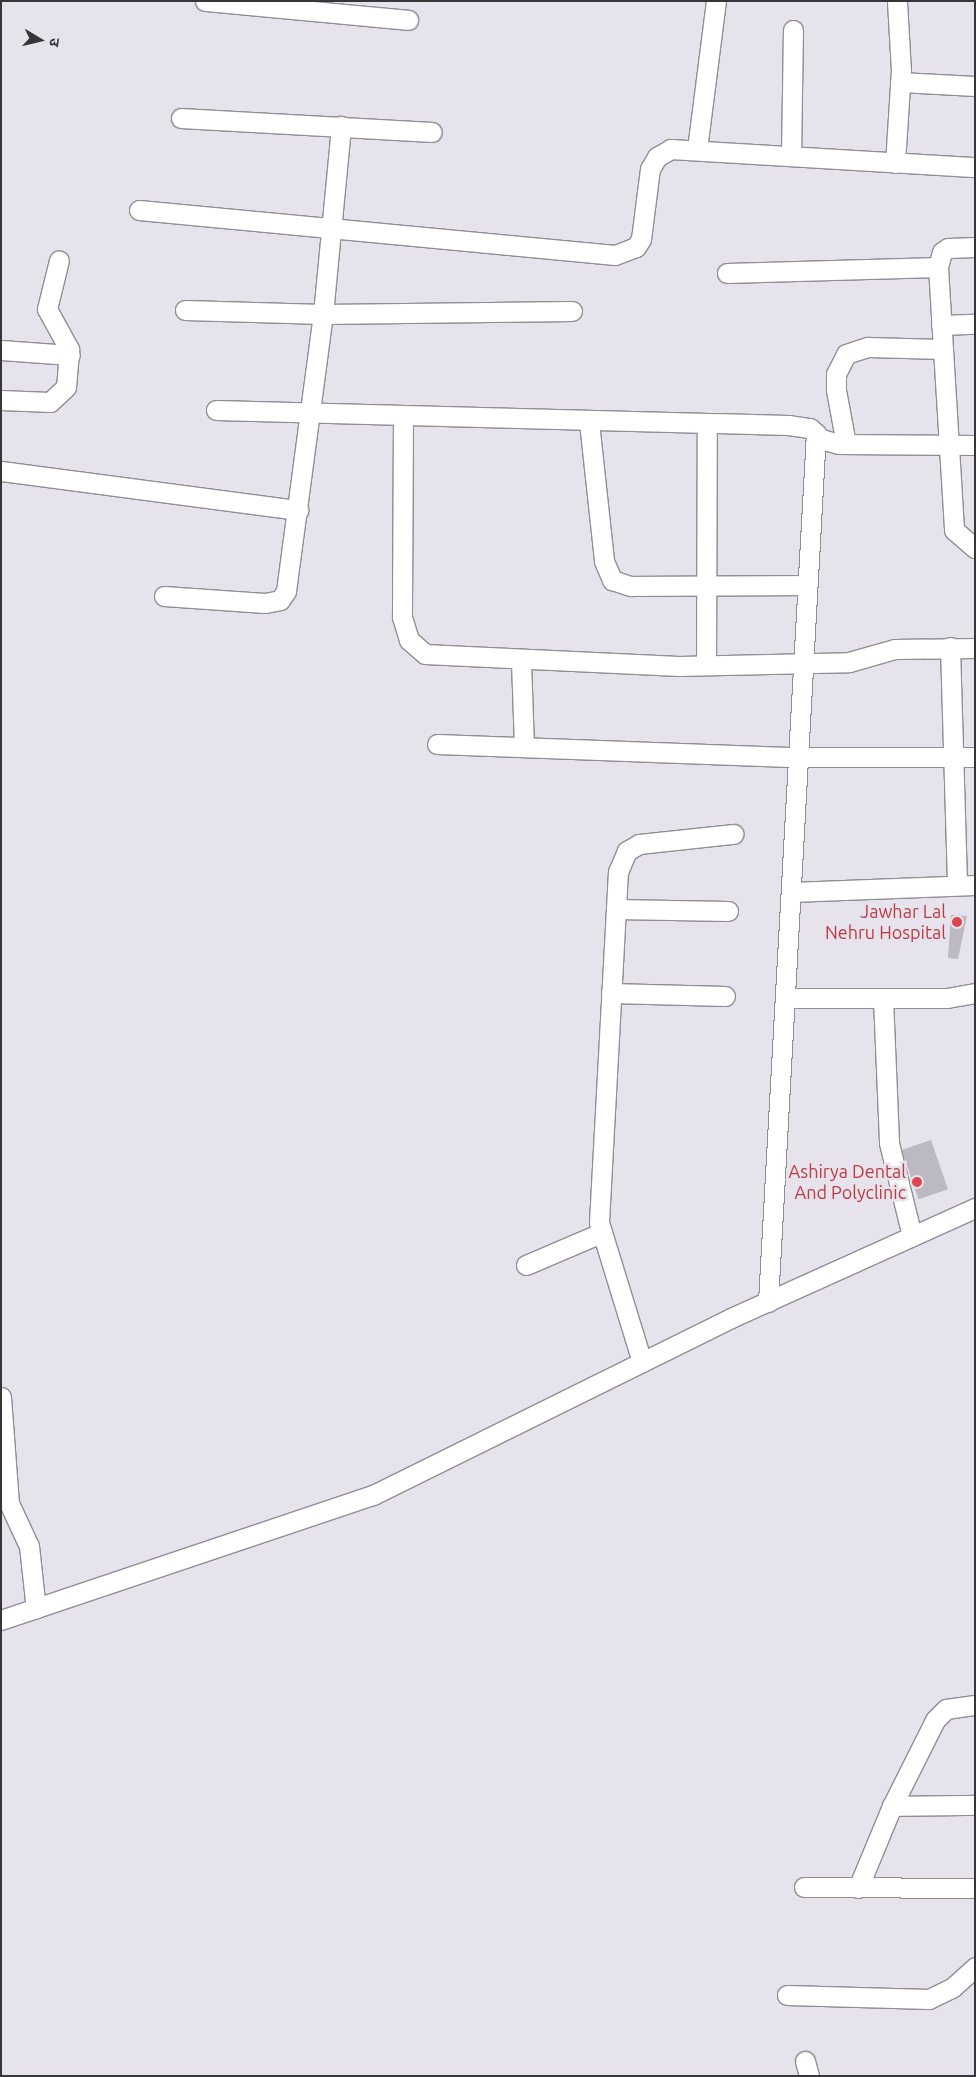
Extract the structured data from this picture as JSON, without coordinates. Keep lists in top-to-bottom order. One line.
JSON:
{"places":["Jawhar Lal Nehru Hospital","Ashirya Dental And Polyclinic"],"north":"right"}
